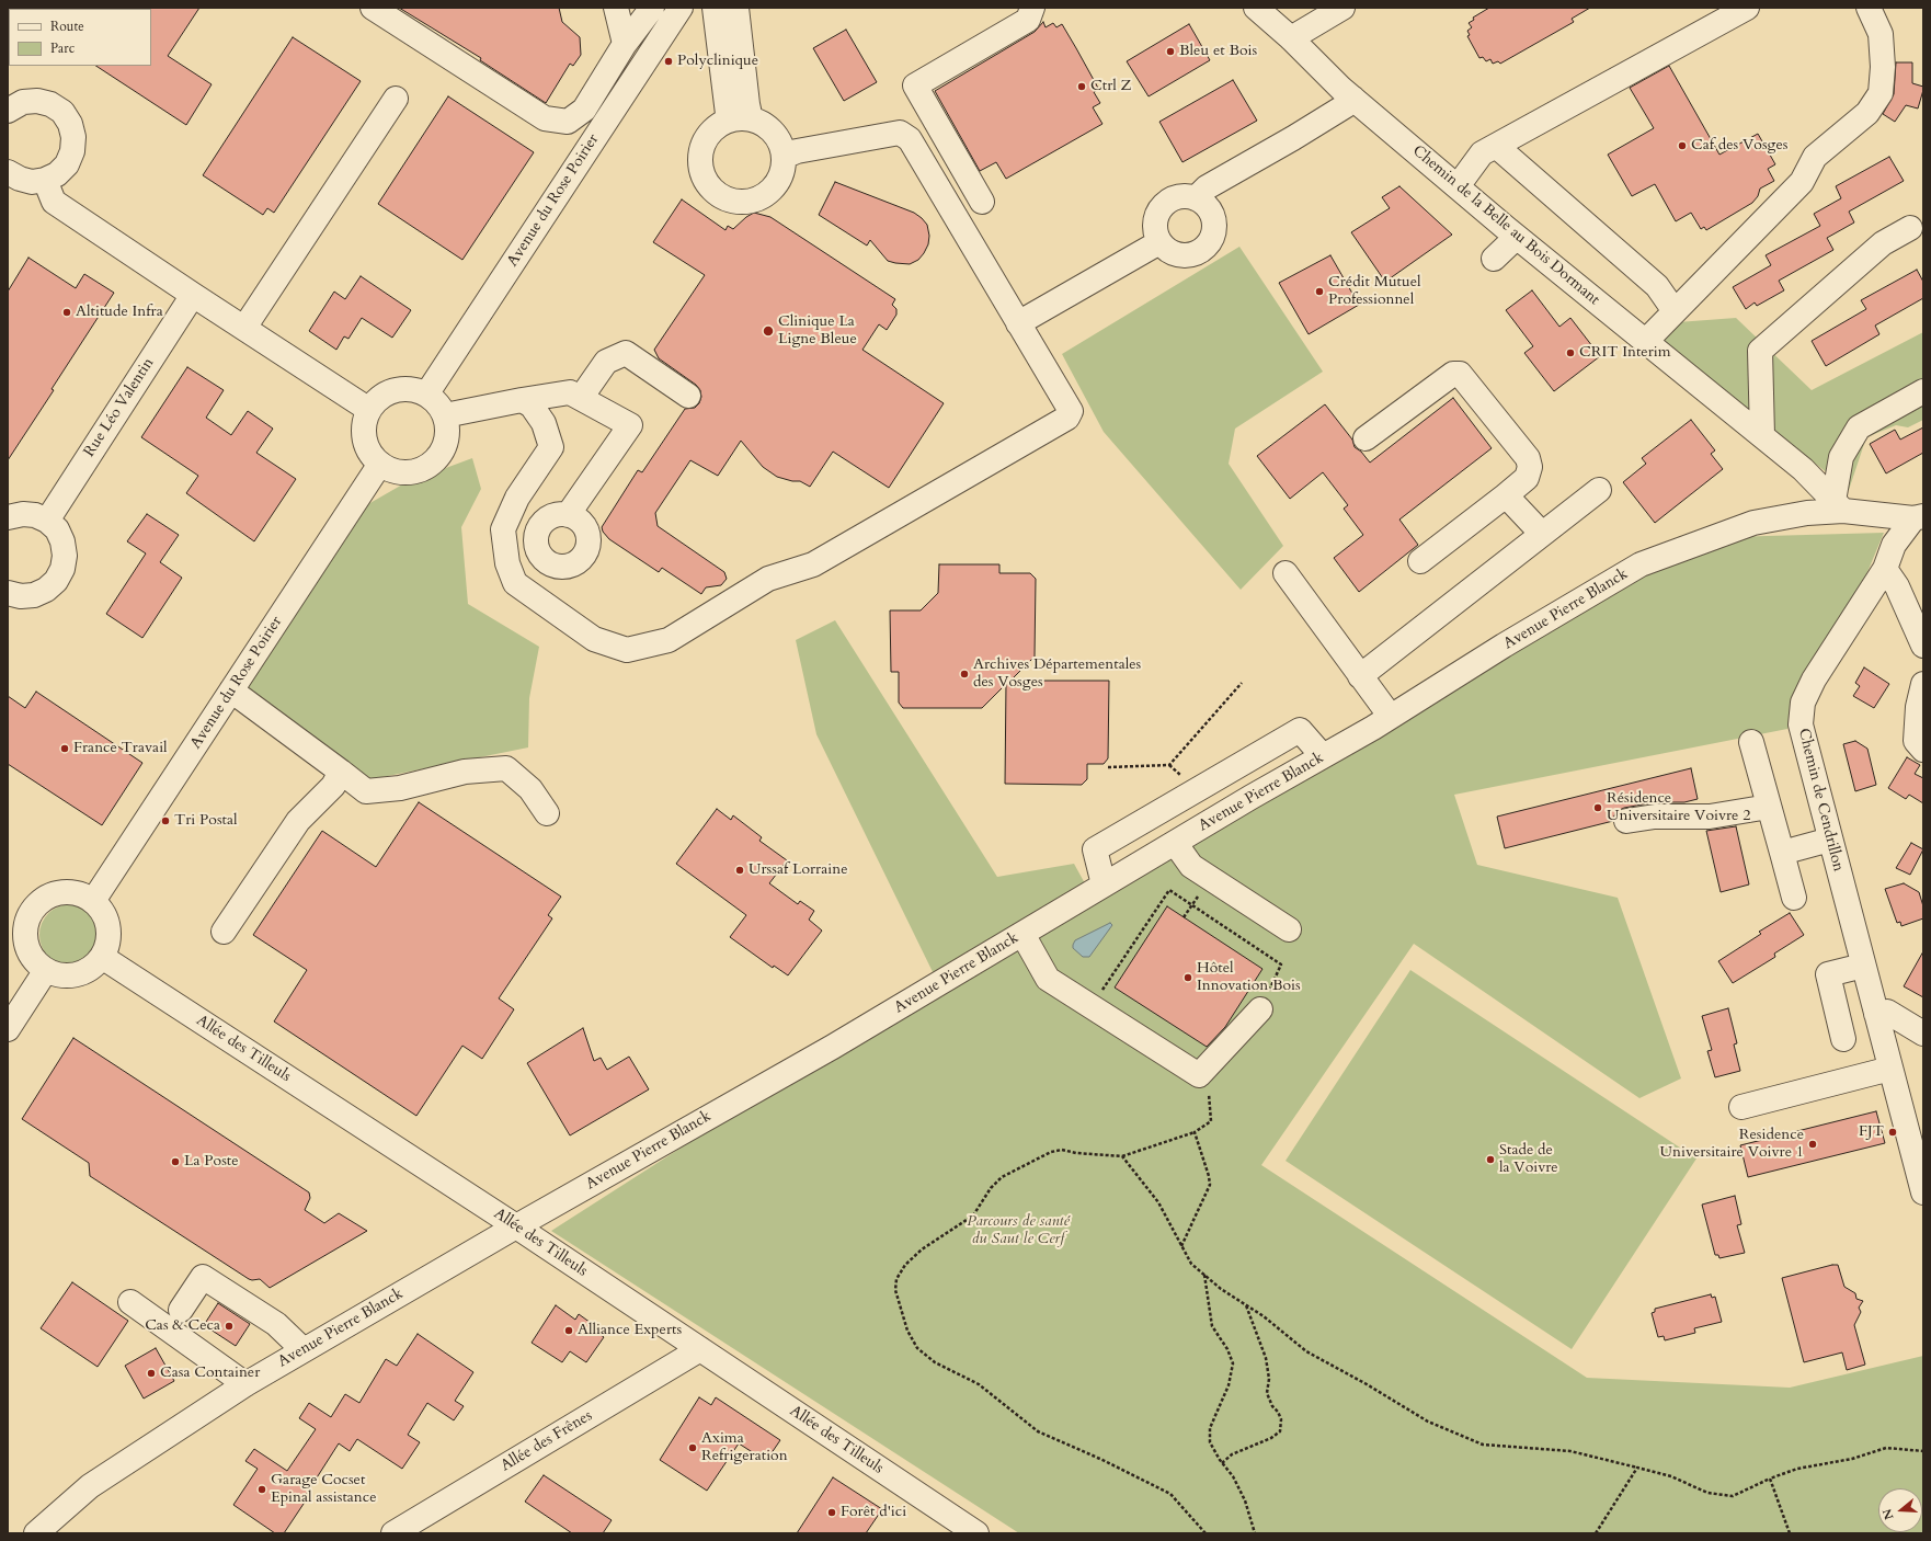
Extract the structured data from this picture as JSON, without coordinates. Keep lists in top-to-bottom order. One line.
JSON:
{"streets":{"street":["Avenue du Rose Poirier","Chemin de la Belle au Bois Dormant","Rue Léo Valentin","Avenue Pierre Blanck","Chemin de Cendrillon","Allée des Tilleuls","Allée des Frênes"]},"crossings":[["Avenue du Rose Poirier","Allée des Tilleuls"],["Chemin de la Belle au Bois Dormant","Avenue Pierre Blanck"],["Avenue Pierre Blanck","Chemin de Cendrillon"],["Avenue Pierre Blanck","Allée des Tilleuls"],["Allée des Tilleuls","Allée des Frênes"]],"parks":["Parcours de santé du Saut le Cerf"],"places":["Bleu et Bois","Polyclinique","Ctrl Z","Caf des Vosges","Crédit Mutuel Professionnel","Altitude Infra","Clinique La Ligne Bleue","CRIT Interim","Archives Départementales des Vosges","France Travail","Résidence Universitaire Voivre 2","Tri Postal","Urssaf Lorraine","Hôtel Innovation Bois","FJT","Residence Universitaire Voivre 1","Stade de la Voivre","La Poste","Cas & Ceca","Alliance Experts","Casa Container","Axima Refrigeration","Garage Cocset Epinal assistance","Forêt d'ici"],"legend":["Route","Parc"],"north":"left"}
